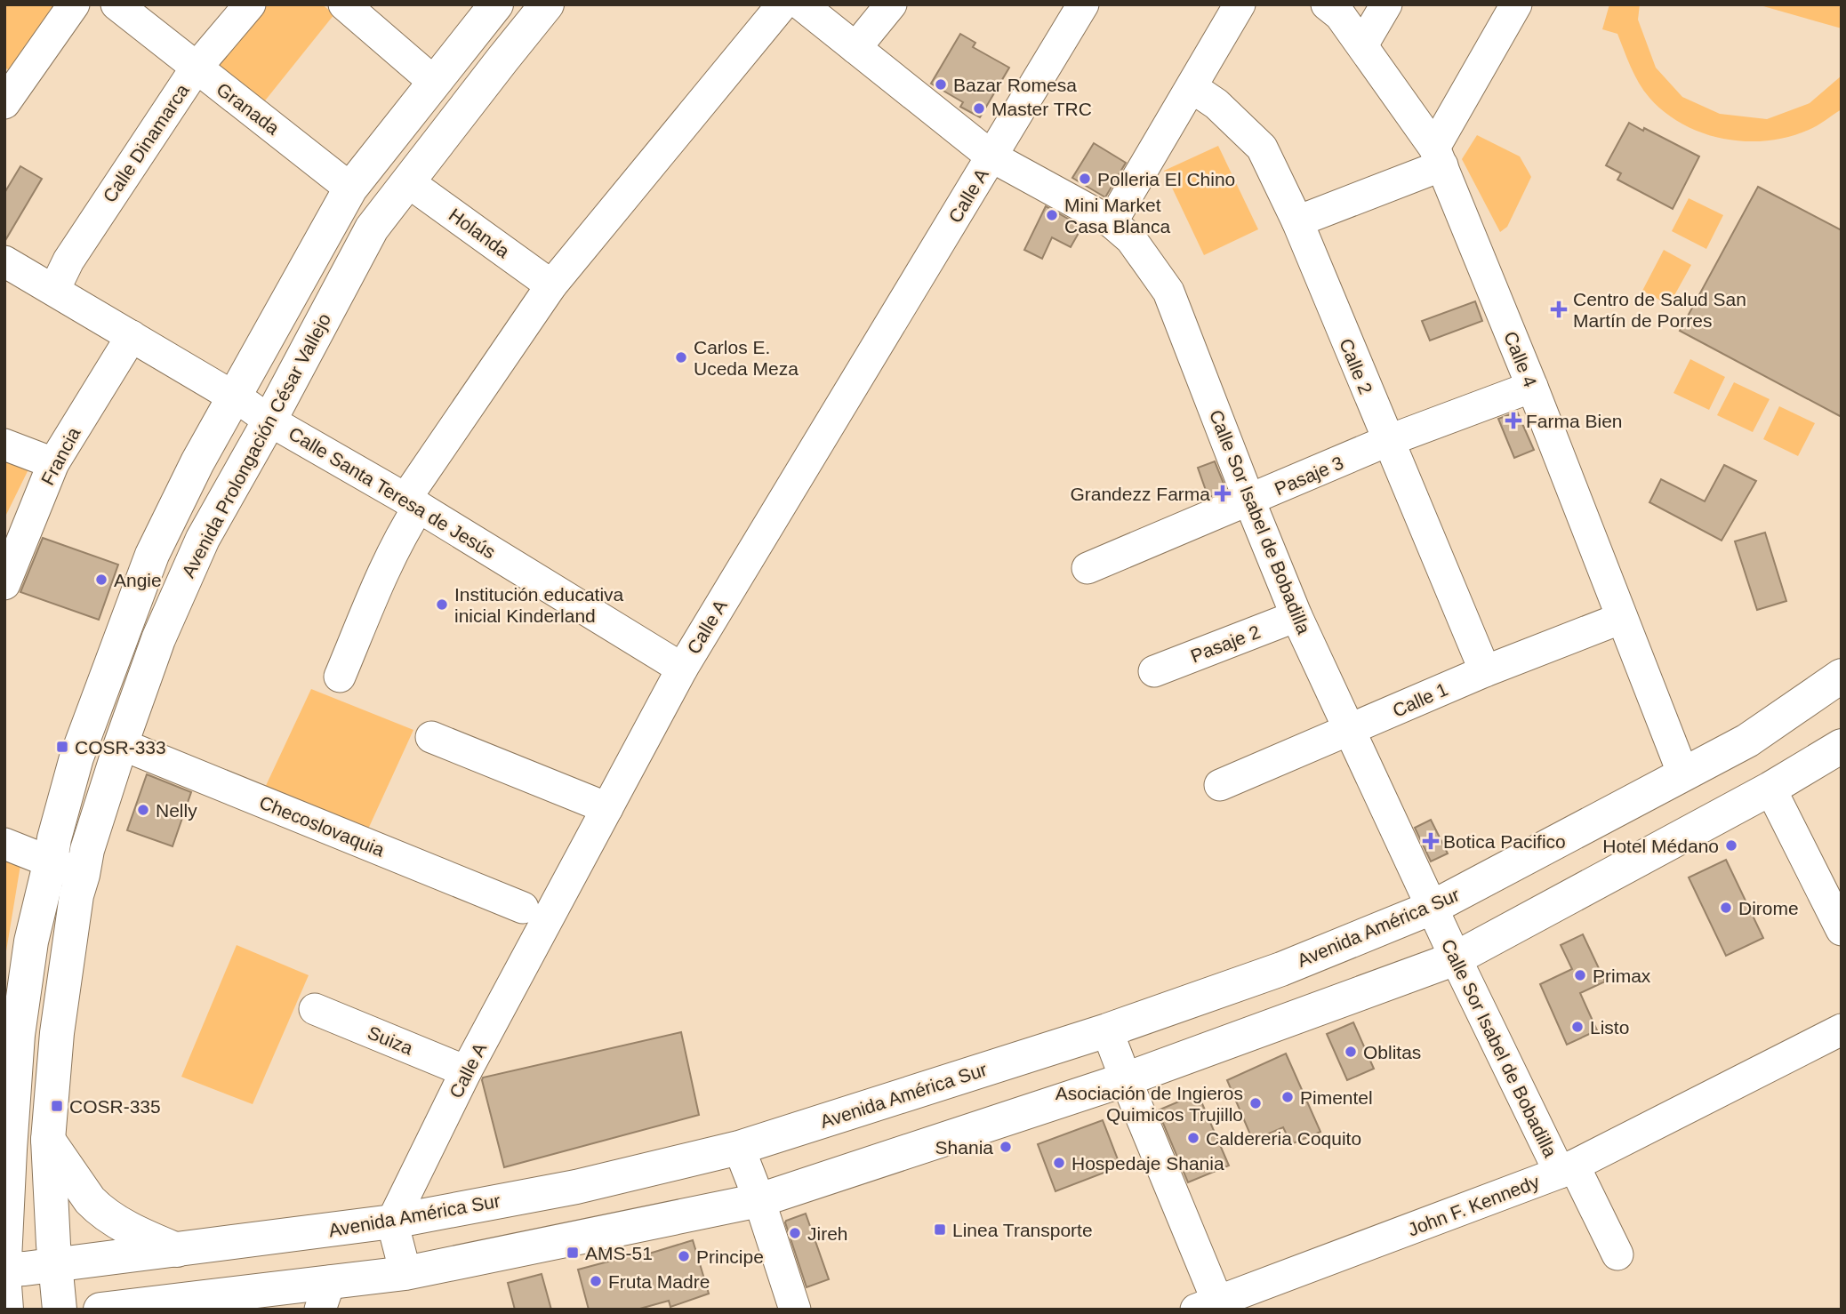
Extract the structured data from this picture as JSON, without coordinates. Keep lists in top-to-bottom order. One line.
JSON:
{"streets":{"main road":["Avenida Prolongación César Vallejo","Avenida América Sur"],"street":["Granada","Calle Dinamarca","Calle A","Holanda","Calle 4","Calle 2","Francia","Pasaje 3","Calle Santa Teresa de Jesús","Calle Sor Isabel de Bobadilla","Pasaje 2","Calle 1","Checoslovaquia","Suiza","John F. Kennedy"]},"crossings":[["Granada","Calle Dinamarca"],["Calle Dinamarca","Calle Santa Teresa de Jesús"],["Calle A","Calle Santa Teresa de Jesús"],["Calle A","Calle Sor Isabel de Bobadilla"],["Calle A","Avenida América Sur"],["Calle A","Suiza"],["Holanda","Avenida Prolongación César Vallejo"],["Calle 4","Pasaje 3"],["Calle 4","Calle 1"],["Calle 4","Avenida América Sur"],["Calle 2","Pasaje 3"],["Calle 2","Calle 1"],["Avenida Prolongación César Vallejo","Calle Santa Teresa de Jesús"],["Avenida Prolongación César Vallejo","Checoslovaquia"],["Avenida Prolongación César Vallejo","Avenida América Sur"],["Francia","Calle Santa Teresa de Jesús"],["Pasaje 3","Calle Sor Isabel de Bobadilla"],["Calle Sor Isabel de Bobadilla","Pasaje 2"],["Calle Sor Isabel de Bobadilla","Calle 1"],["Calle Sor Isabel de Bobadilla","Avenida América Sur"],["Calle Sor Isabel de Bobadilla","John F. Kennedy"]],"places":{"other":["Bazar Romesa","Master TRC","Polleria El Chino","Mini Market Casa Blanca","Carlos E. Uceda Meza","Angie","Institución educativa inicial Kinderland","Nelly","Hotel Médano","Dirome","Primax","Listo","Oblitas","Pimentel","Asociación de Ingieros Quimicos Trujillo","Caldereria Coquito","Shania","Hospedaje Shania","Jireh","Principe","Fruta Madre"],"health":["Centro de Salud San Martín de Porres","Farma Bien","Grandezz Farma","Botica Pacifico"],"transit":["COSR-333","COSR-335","Linea Transporte","AMS-51"]}}
